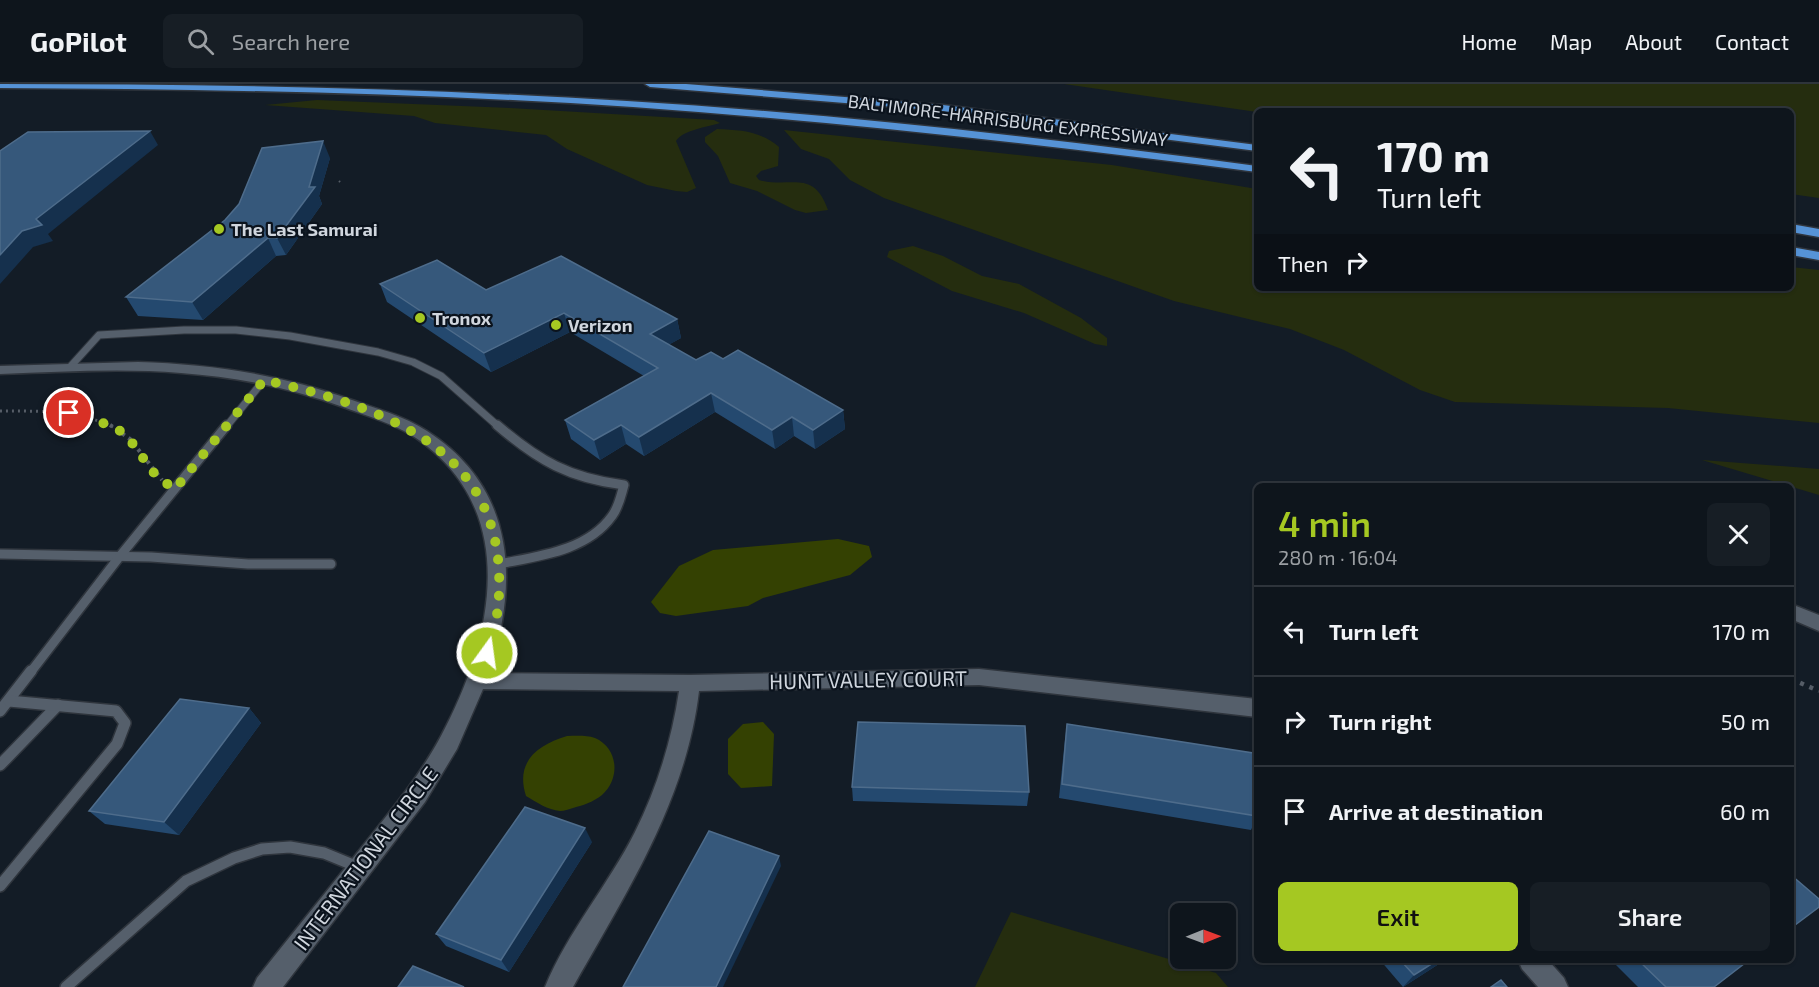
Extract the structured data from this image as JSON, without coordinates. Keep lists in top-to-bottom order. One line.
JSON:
{"streets":{"highway":["BALTIMORE-HARRISBURG EXPRESSWAY"],"street":["HUNT VALLEY COURT","INTERNATIONAL CIRCLE"]},"crossings":[["HUNT VALLEY COURT","INTERNATIONAL CIRCLE"]],"places":["The Last Samurai","Tronox","Verizon"],"north":"right","page":{"header":"GoPilot","search":"Search here","nav":["Home","Map","About","Contact"],"turn":["170 m","Turn left"],"then":"Then","heading":["4 min","280 m · 16:04"],"list":[{"name":"Turn left","value":"170 m"},{"name":"Turn right","value":"50 m"},{"name":"Arrive at destination","value":"60 m"}],"buttons":["Exit","Share"]}}
